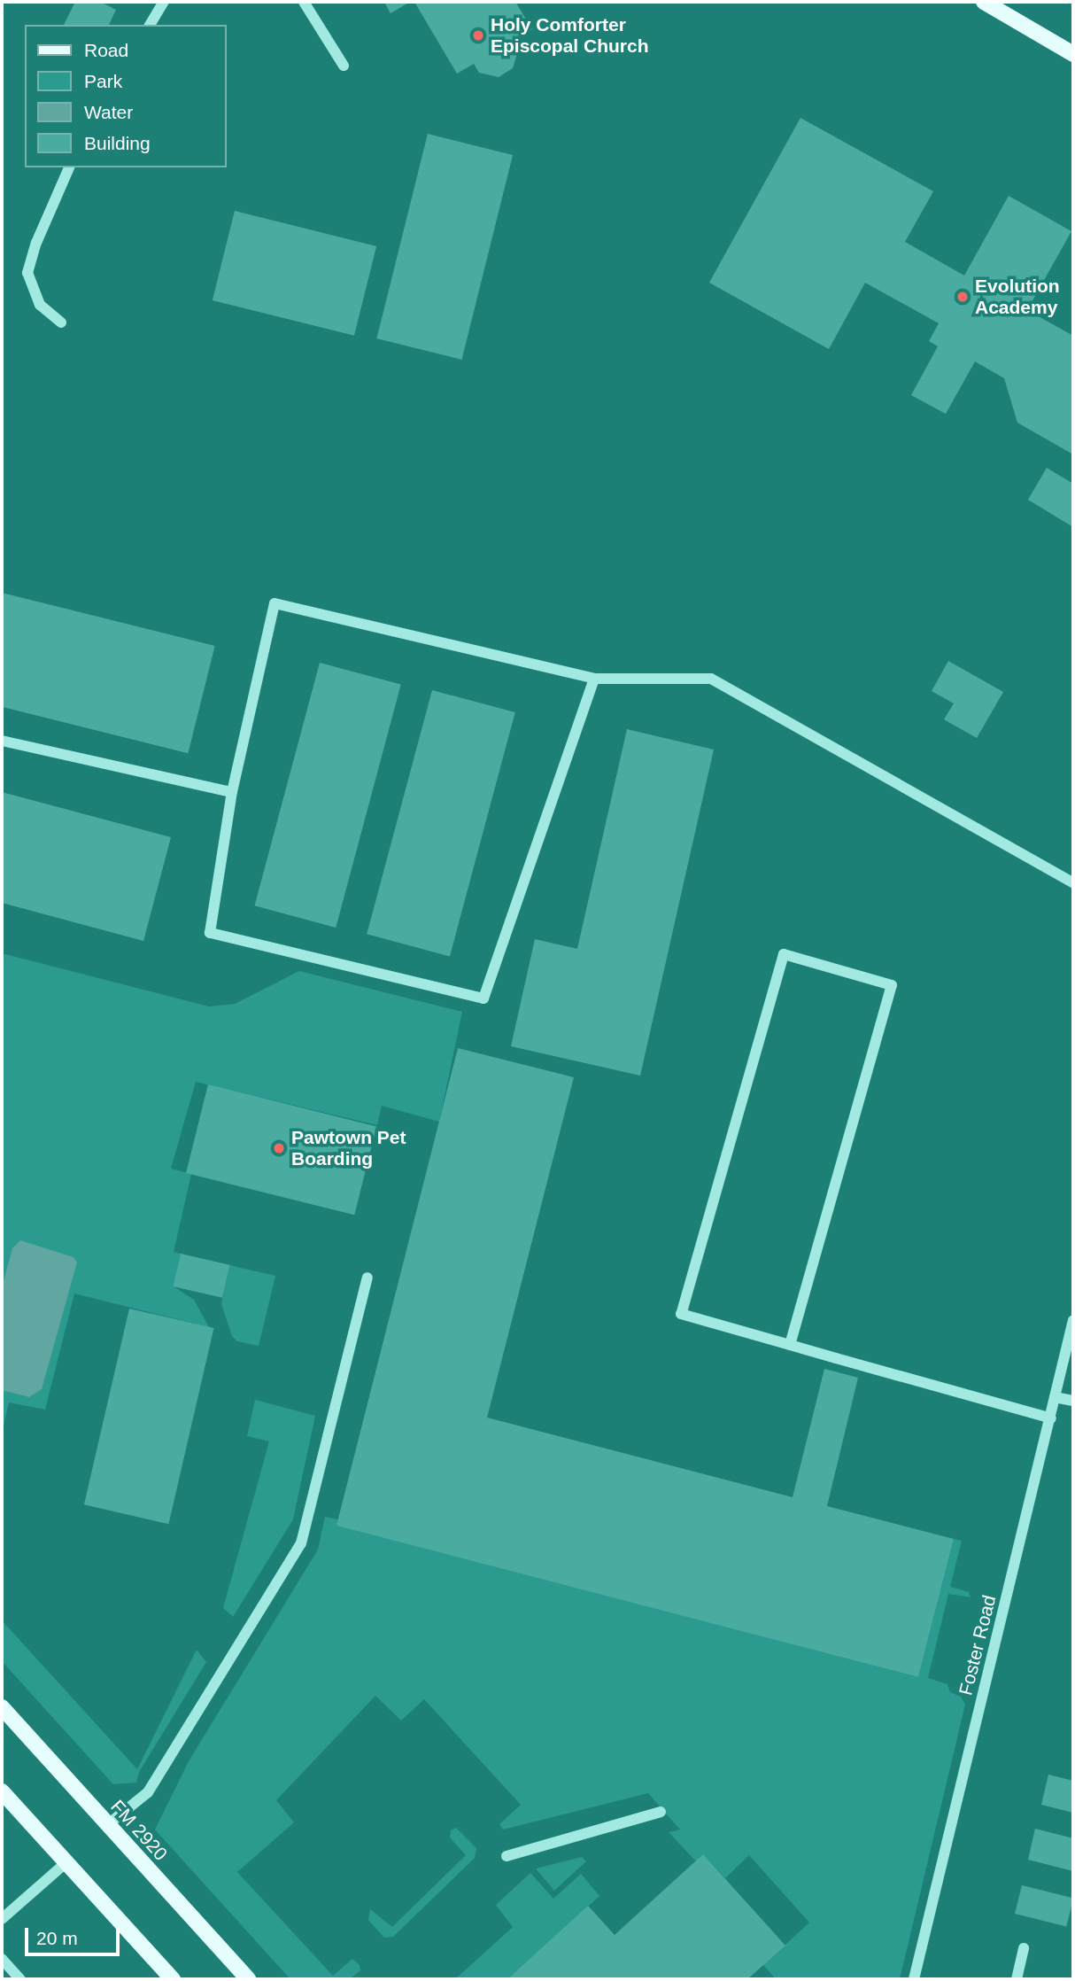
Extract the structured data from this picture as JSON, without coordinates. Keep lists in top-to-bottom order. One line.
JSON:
{"streets":{"main road":["FM 2920"],"street":["Foster Road"]},"places":["Holy Comforter Episcopal Church","Evolution Academy","Pawtown Pet Boarding"],"legend":["Road","Park","Water","Building"],"scale_bar":"20 m"}
